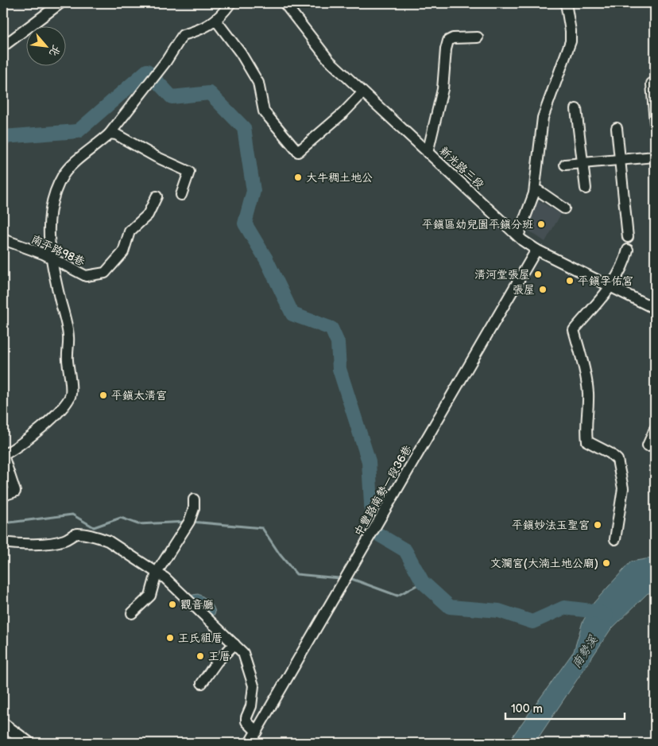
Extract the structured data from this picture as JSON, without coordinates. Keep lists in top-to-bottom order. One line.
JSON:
{"streets":{"street":["新光路三段","南平路98巷","中豐路南勢一段36巷"]},"crossings":[["新光路三段","中豐路南勢一段36巷"]],"water":["南勢溪"],"places":["大牛稠土地公","平鎮區幼兒園平鎮分班","清河堂張屋","平鎮孚佑宮","張屋","平鎮太清宮","平鎮妙法玉聖宮","文瀾宮(大湳土地公廟)","觀音廳","王氏祖厝","王厝"],"scale_bar":"100 m","north":"bottom right"}
